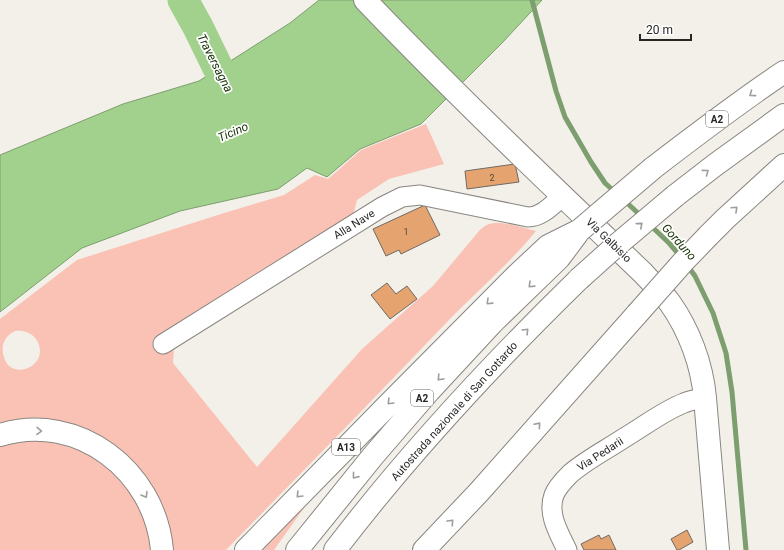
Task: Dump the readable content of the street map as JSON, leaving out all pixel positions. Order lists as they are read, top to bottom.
{
  "streets": {
    "main road": [
      "A2",
      "Via Galbisio",
      "Autostrada nazionale di San Gottardo",
      "A13"
    ],
    "street": ["Alla Nave", "Via Pedarii"]
  },
  "crossings": [
    ["A2", "A13"],
    ["Alla Nave", "Via Galbisio"],
    ["Via Galbisio", "Via Pedarii"]
  ],
  "water": ["Traversagna", "Ticino", "Gorduno"],
  "house_numbers": ["2", "1"],
  "scale_bar": "20 m"
}
